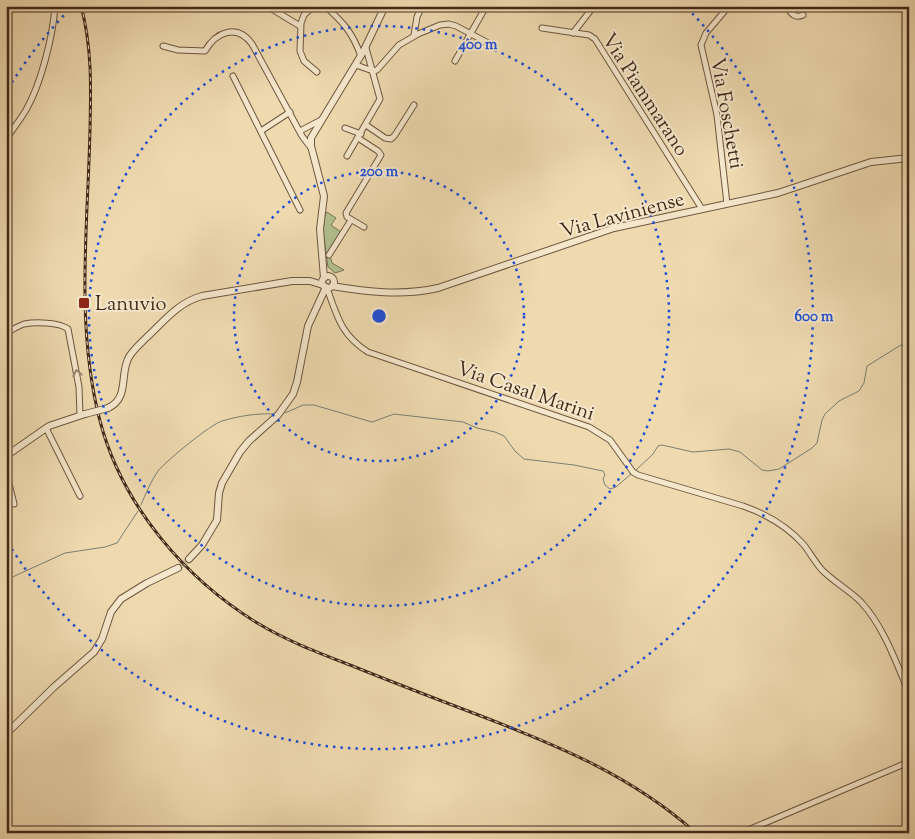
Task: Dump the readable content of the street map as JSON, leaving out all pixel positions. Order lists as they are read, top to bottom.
{
  "streets": {
    "street": [
      "Via Piammarano",
      "Via Foschetti",
      "Via Laviniense",
      "Via Casal Marini"
    ]
  },
  "crossings": [
    ["Via Piammarano", "Via Laviniense"],
    ["Via Foschetti", "Via Laviniense"],
    ["Via Laviniense", "Via Casal Marini"]
  ],
  "places": {
    "transit": ["Lanuvio"]
  },
  "rings": ["400 m", "200 m", "600 m"]
}
